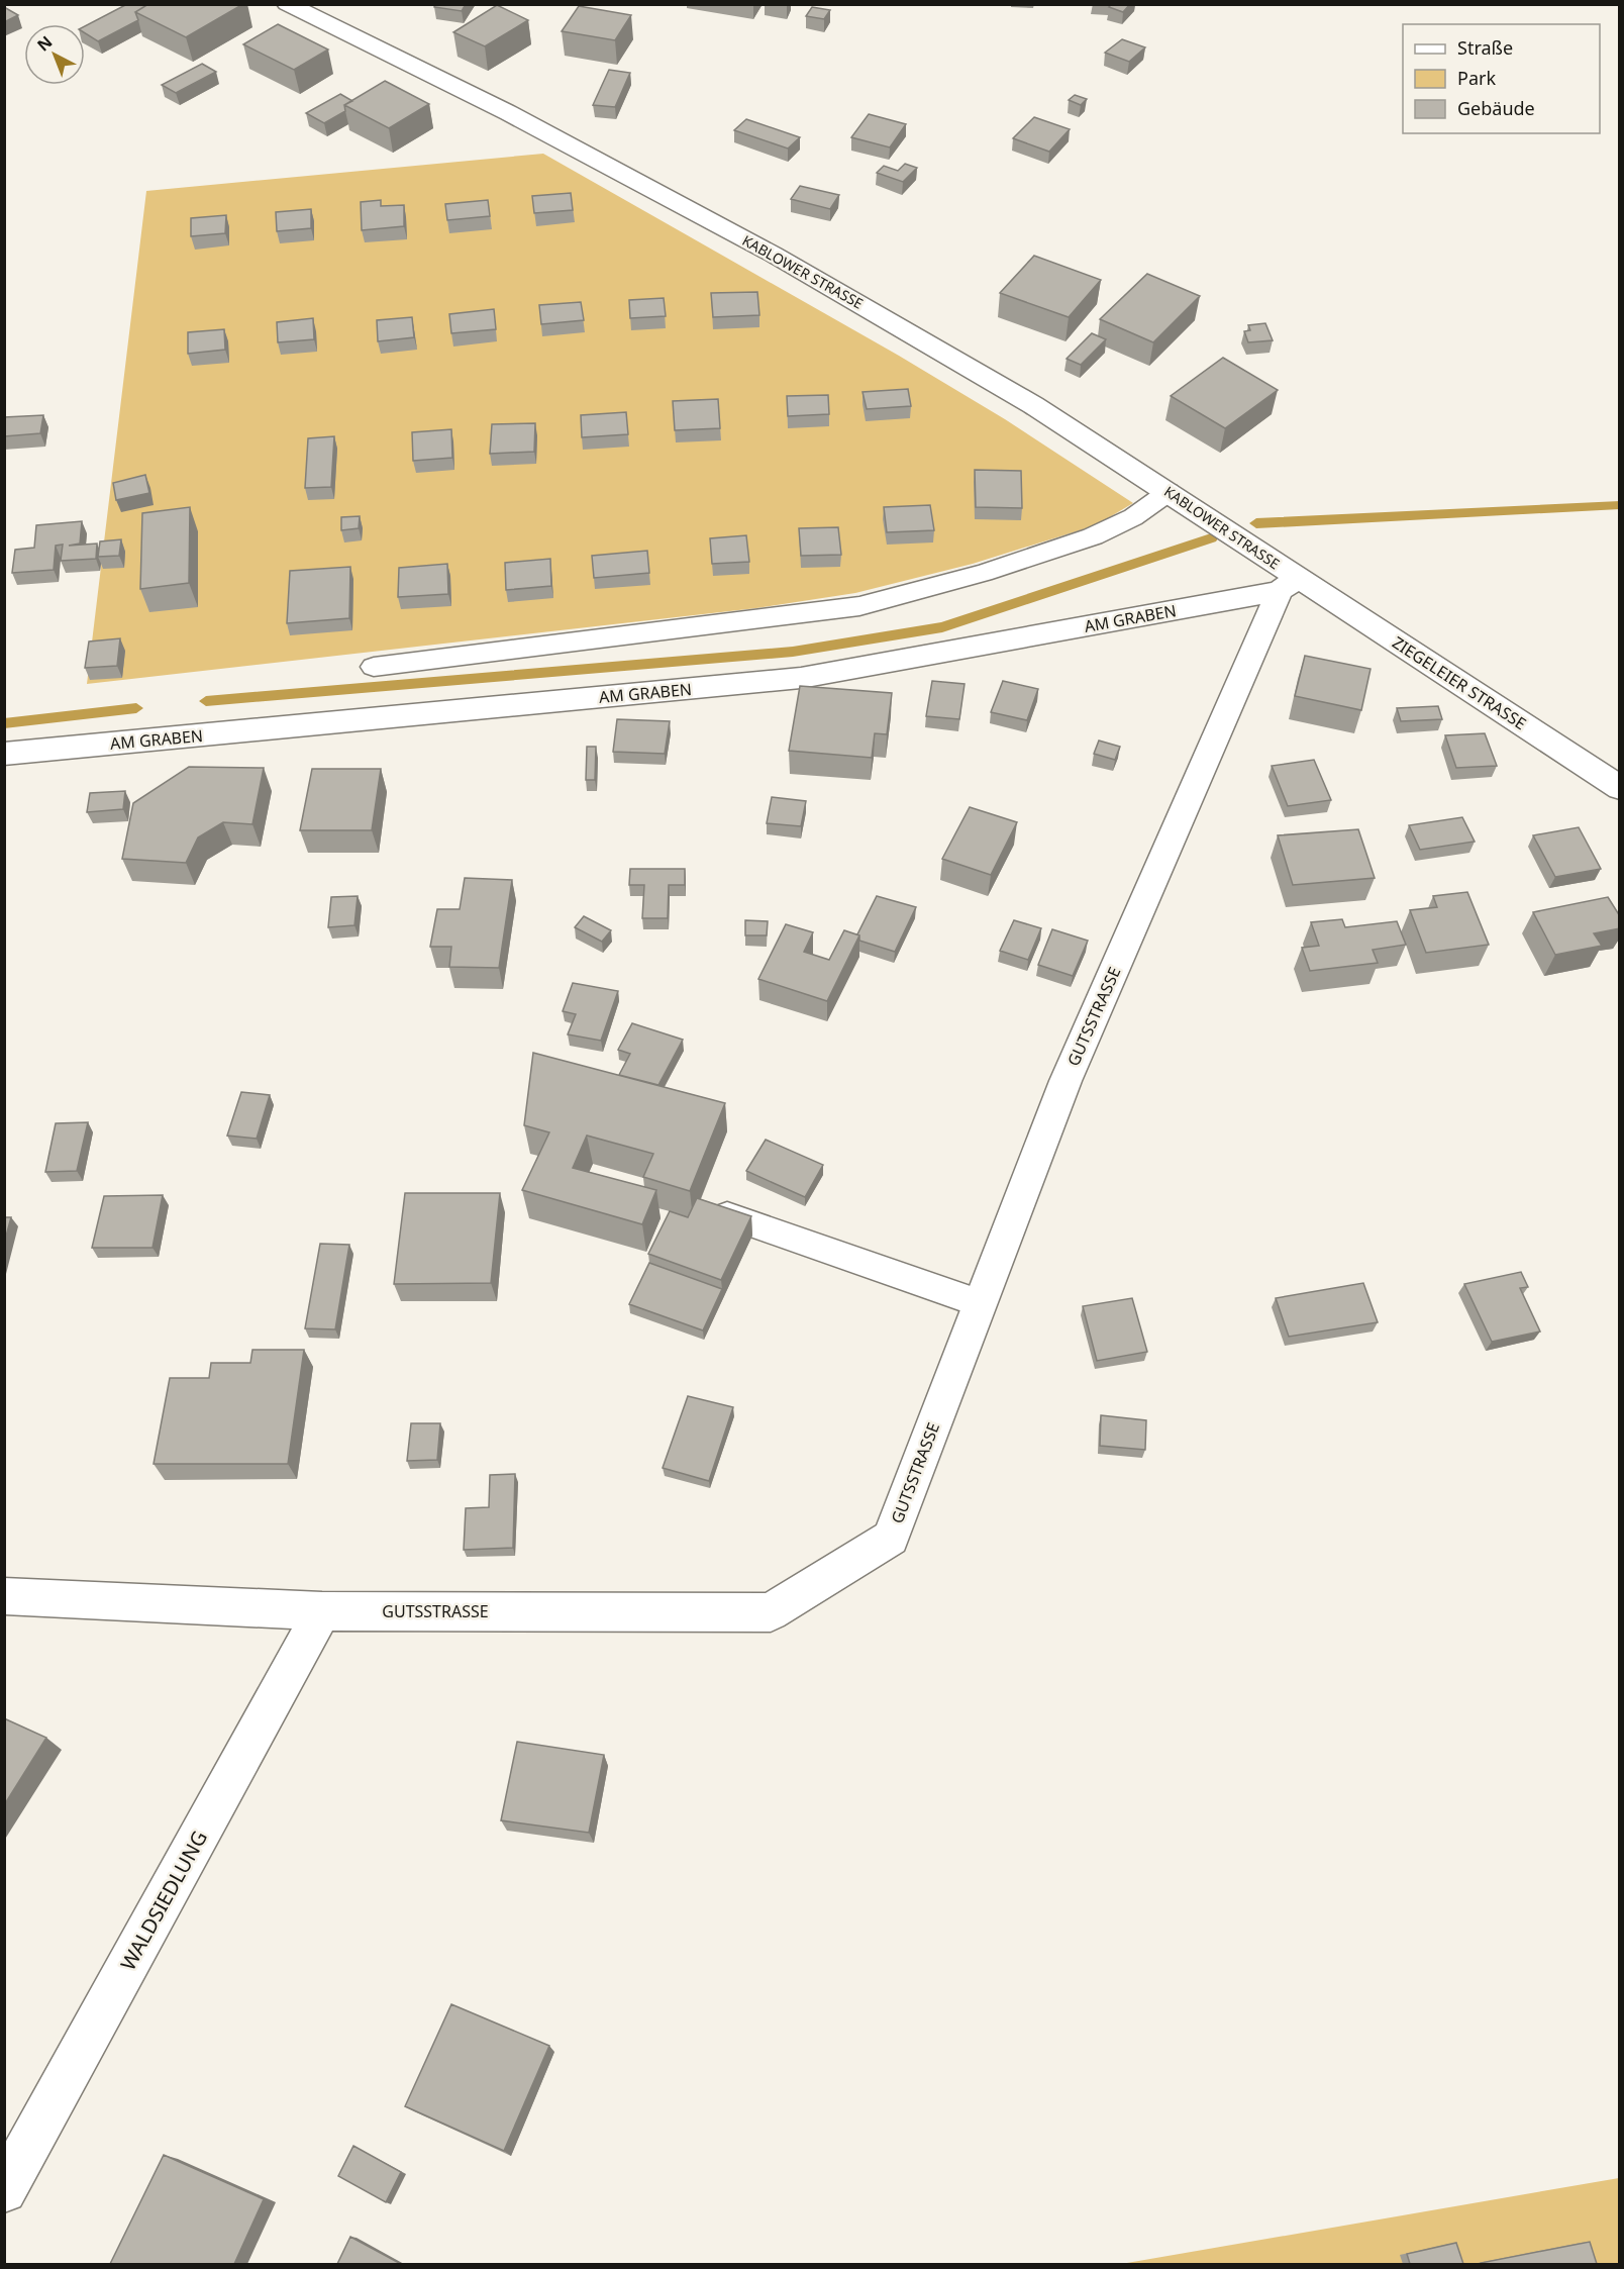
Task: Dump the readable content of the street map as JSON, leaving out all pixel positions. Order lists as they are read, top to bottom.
{
  "streets": {
    "street": [
      "KABLOWER STRASSE",
      "AM GRABEN",
      "ZIEGELEIER STRASSE",
      "GUTSSTRASSE",
      "WALDSIEDLUNG"
    ]
  },
  "crossings": [
    ["KABLOWER STRASSE", "AM GRABEN"],
    ["KABLOWER STRASSE", "ZIEGELEIER STRASSE"],
    ["KABLOWER STRASSE", "GUTSSTRASSE"],
    ["AM GRABEN", "ZIEGELEIER STRASSE"],
    ["AM GRABEN", "GUTSSTRASSE"],
    ["ZIEGELEIER STRASSE", "GUTSSTRASSE"],
    ["GUTSSTRASSE", "WALDSIEDLUNG"]
  ],
  "legend": ["Straße", "Park", "Gebäude"],
  "north": "top left"
}
